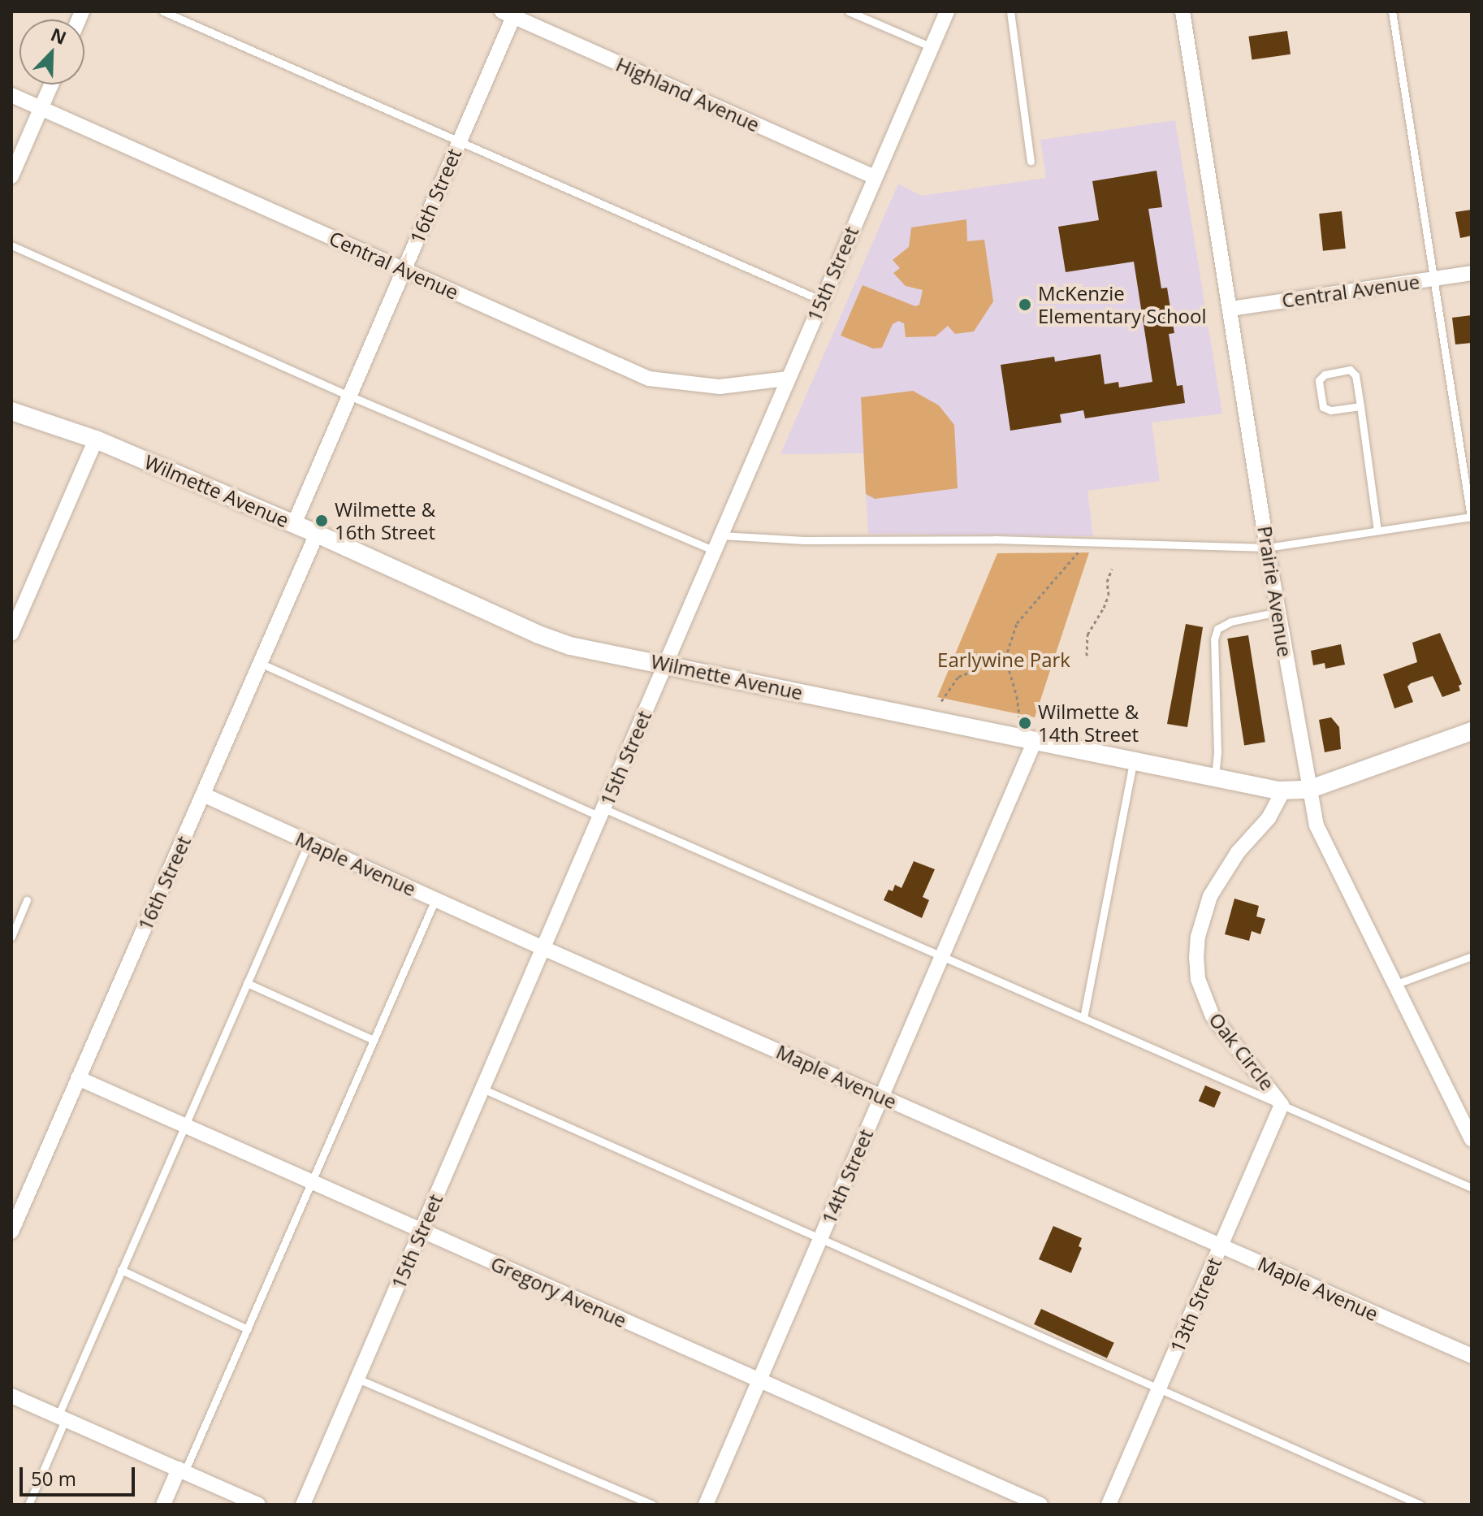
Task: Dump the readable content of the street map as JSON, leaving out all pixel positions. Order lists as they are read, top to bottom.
{
  "streets": {
    "street": [
      "Highland Avenue",
      "16th Street",
      "Central Avenue",
      "15th Street",
      "Wilmette Avenue",
      "Prairie Avenue",
      "Maple Avenue",
      "Oak Circle",
      "14th Street",
      "Gregory Avenue",
      "13th Street"
    ]
  },
  "crossings": [
    ["Highland Avenue", "16th Street"],
    ["Highland Avenue", "15th Street"],
    ["16th Street", "Central Avenue"],
    ["16th Street", "Wilmette Avenue"],
    ["16th Street", "Maple Avenue"],
    ["16th Street", "Gregory Avenue"],
    ["Central Avenue", "15th Street"],
    ["Central Avenue", "Prairie Avenue"],
    ["15th Street", "Wilmette Avenue"],
    ["15th Street", "Maple Avenue"],
    ["15th Street", "Gregory Avenue"],
    ["Wilmette Avenue", "Prairie Avenue"],
    ["Wilmette Avenue", "Oak Circle"],
    ["Wilmette Avenue", "14th Street"],
    ["Maple Avenue", "14th Street"],
    ["Maple Avenue", "13th Street"],
    ["Oak Circle", "13th Street"],
    ["14th Street", "Gregory Avenue"]
  ],
  "parks": ["Earlywine Park"],
  "places": ["McKenzie Elementary School", "Wilmette & 16th Street", "Wilmette & 14th Street"],
  "scale_bar": "50 m",
  "north": "top right"
}
